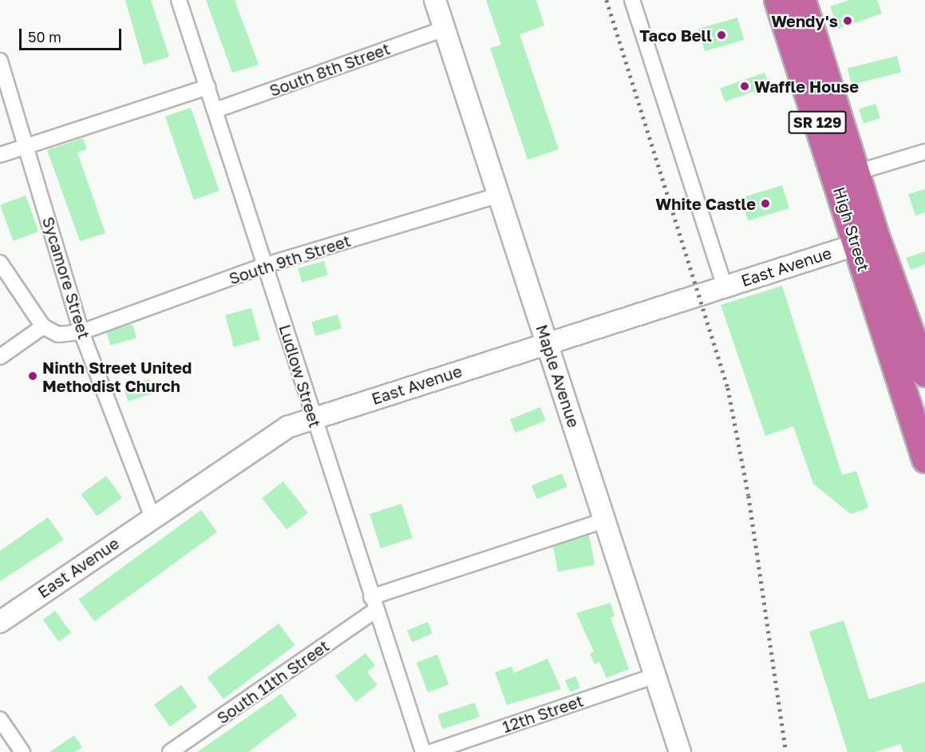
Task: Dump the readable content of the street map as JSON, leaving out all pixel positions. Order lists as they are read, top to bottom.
{
  "streets": {
    "highway": ["SR 129", "High Street"],
    "street": [
      "South 8th Street",
      "South 9th Street",
      "East Avenue",
      "Sycamore Street",
      "Ludlow Street",
      "Maple Avenue",
      "South 11th Street",
      "12th Street"
    ]
  },
  "crossings": [
    ["South 8th Street", "Ludlow Street"],
    ["South 8th Street", "Maple Avenue"],
    ["High Street", "East Avenue"],
    ["South 9th Street", "Sycamore Street"],
    ["South 9th Street", "Ludlow Street"],
    ["South 9th Street", "Maple Avenue"],
    ["East Avenue", "Sycamore Street"],
    ["East Avenue", "Ludlow Street"],
    ["East Avenue", "Maple Avenue"],
    ["Ludlow Street", "South 11th Street"],
    ["Maple Avenue", "South 11th Street"],
    ["Maple Avenue", "12th Street"]
  ],
  "places": [
    "Wendy's",
    "Taco Bell",
    "Waffle House",
    "White Castle",
    "Ninth Street United Methodist Church"
  ],
  "scale_bar": "50 m"
}
